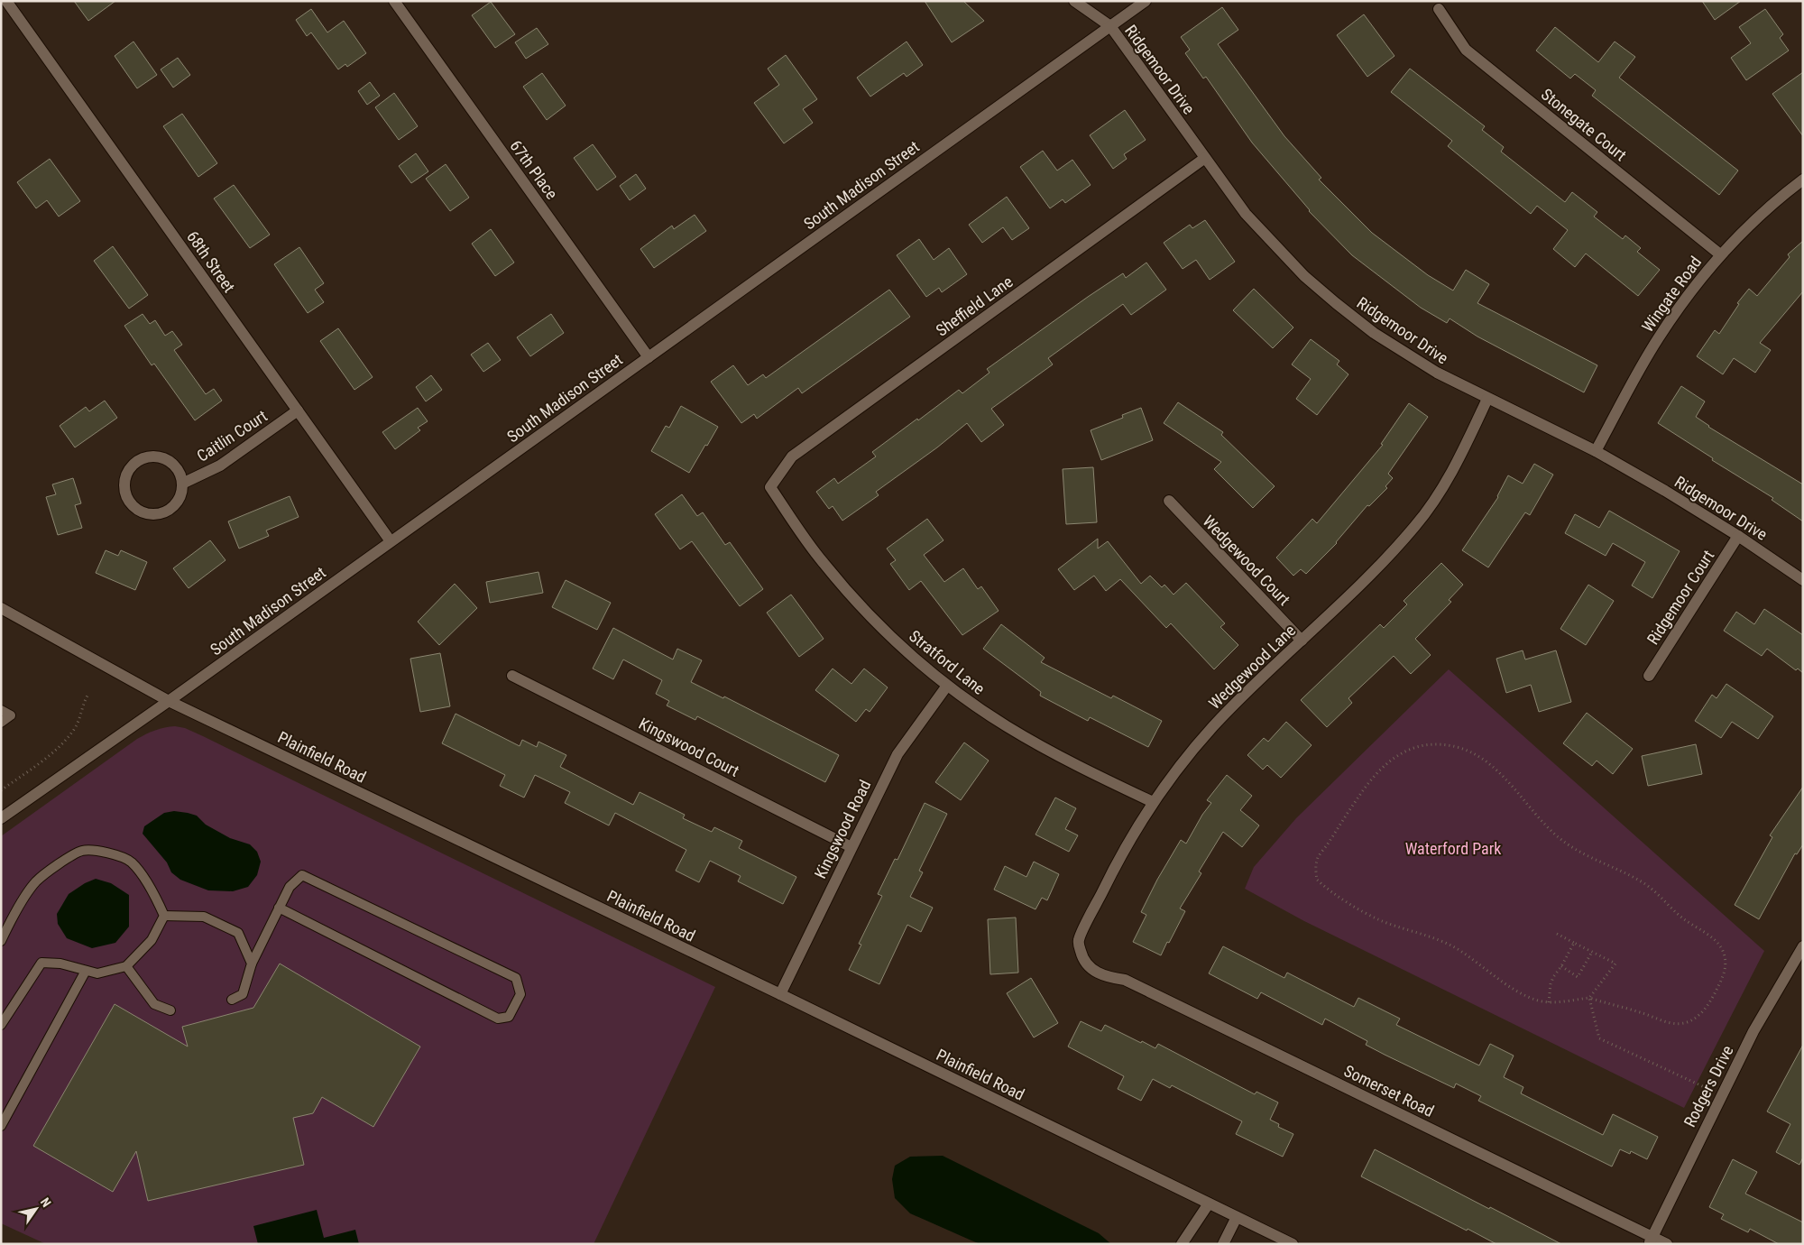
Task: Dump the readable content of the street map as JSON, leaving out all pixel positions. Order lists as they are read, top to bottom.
{
  "streets": {
    "street": [
      "Ridgemoor Drive",
      "Stonegate Court",
      "67th Place",
      "South Madison Street",
      "68th Street",
      "Wingate Road",
      "Sheffield Lane",
      "Caitlin Court",
      "Wedgewood Court",
      "Ridgemoor Court",
      "Stratford Lane",
      "Wedgewood Lane",
      "Kingswood Court",
      "Plainfield Road",
      "Kingswood Road",
      "Rodgers Drive",
      "Somerset Road"
    ]
  },
  "crossings": [
    ["Ridgemoor Drive", "South Madison Street"],
    ["Ridgemoor Drive", "Wingate Road"],
    ["Ridgemoor Drive", "Sheffield Lane"],
    ["Ridgemoor Drive", "Ridgemoor Court"],
    ["Ridgemoor Drive", "Wedgewood Lane"],
    ["Stonegate Court", "Wingate Road"],
    ["67th Place", "South Madison Street"],
    ["South Madison Street", "68th Street"],
    ["South Madison Street", "Plainfield Road"],
    ["68th Street", "Caitlin Court"],
    ["Sheffield Lane", "Stratford Lane"],
    ["Wedgewood Court", "Wedgewood Lane"],
    ["Stratford Lane", "Wedgewood Lane"],
    ["Stratford Lane", "Kingswood Road"],
    ["Wedgewood Lane", "Somerset Road"],
    ["Kingswood Court", "Kingswood Road"],
    ["Plainfield Road", "Kingswood Road"],
    ["Rodgers Drive", "Somerset Road"]
  ],
  "parks": ["Waterford Park"],
  "north": "top right"
}
